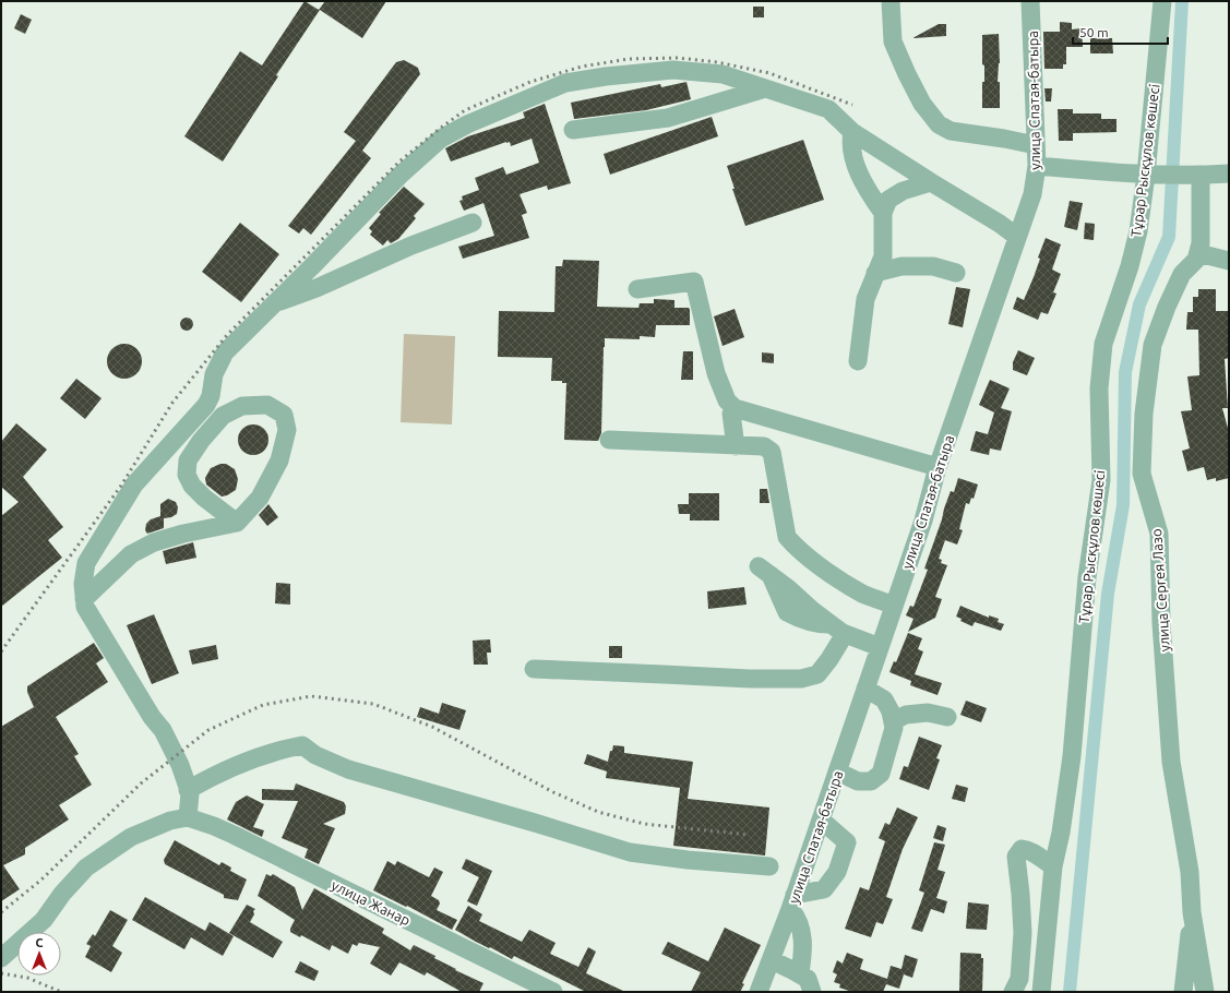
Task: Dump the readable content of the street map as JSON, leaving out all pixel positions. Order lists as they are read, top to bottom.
{
  "streets": {
    "street": [
      "улица Спатая-батыра",
      "Тұрар Рысқұлов көшесі",
      "улица Сергея Лазо",
      "улица Жанар"
    ]
  },
  "scale_bar": "50 m",
  "north": "top"
}
